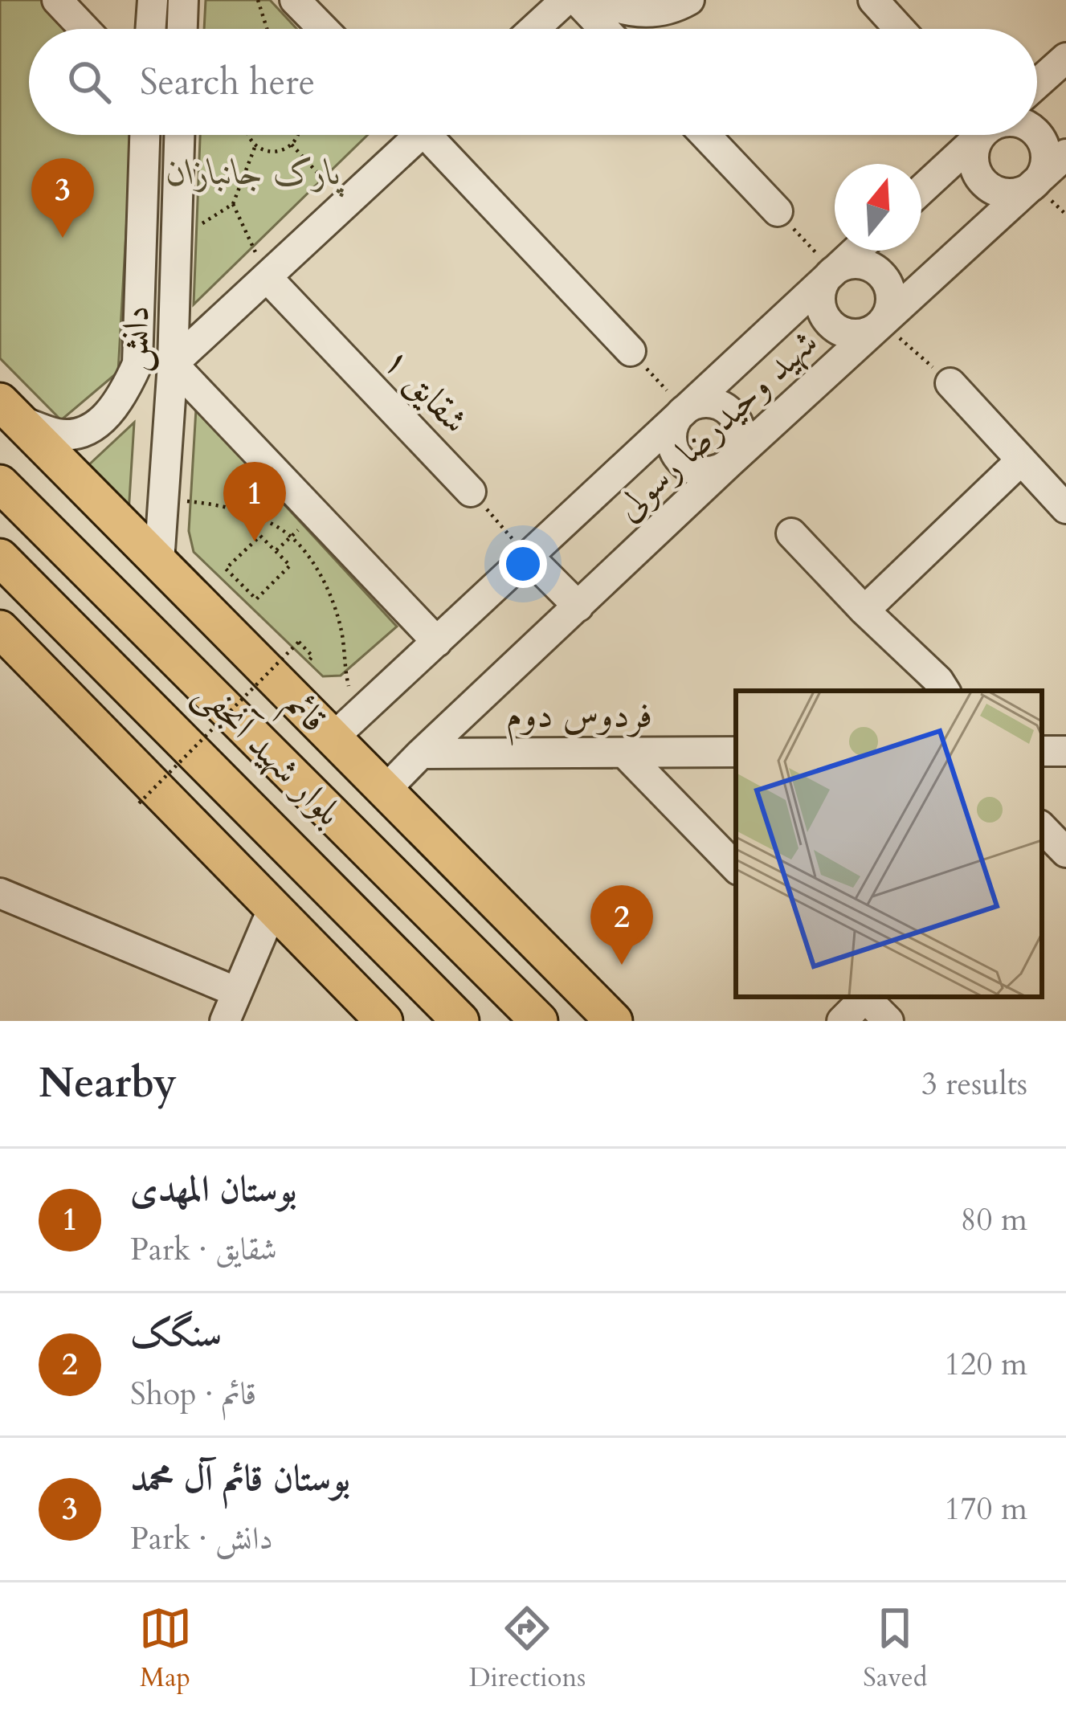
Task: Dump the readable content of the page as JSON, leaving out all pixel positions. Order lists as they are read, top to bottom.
{
  "streets": {
    "main road": ["قائم", "بلوار شهید آنجفی"],
    "street": [
      "دانش",
      "شقایق ۱",
      "شهید وحیدرضا رسولی",
      "فردوس دوم"
    ]
  },
  "crossings": [
    ["دانش", "قائم"],
    ["شهید وحیدرضا رسولی", "قائم"],
    ["شهید وحیدرضا رسولی", "فردوس دوم"]
  ],
  "parks": ["پارک جانبازان"],
  "north": "top",
  "page": {
    "search": "Search here",
    "pins": ["3", "1", "2"],
    "heading": ["Nearby", "3 results"],
    "list": [
      {
        "mark": "1",
        "name": "بوستان المهدی",
        "note": "Park · شقایق",
        "value": "80 m"
      },
      {
        "mark": "2",
        "name": "سنگک",
        "note": "Shop · قائم",
        "value": "120 m"
      },
      {
        "mark": "3",
        "name": "بوستان قائم آل محمد",
        "note": "Park · دانش",
        "value": "170 m"
      }
    ],
    "nav": ["Map", "Directions", "Saved"]
  }
}
